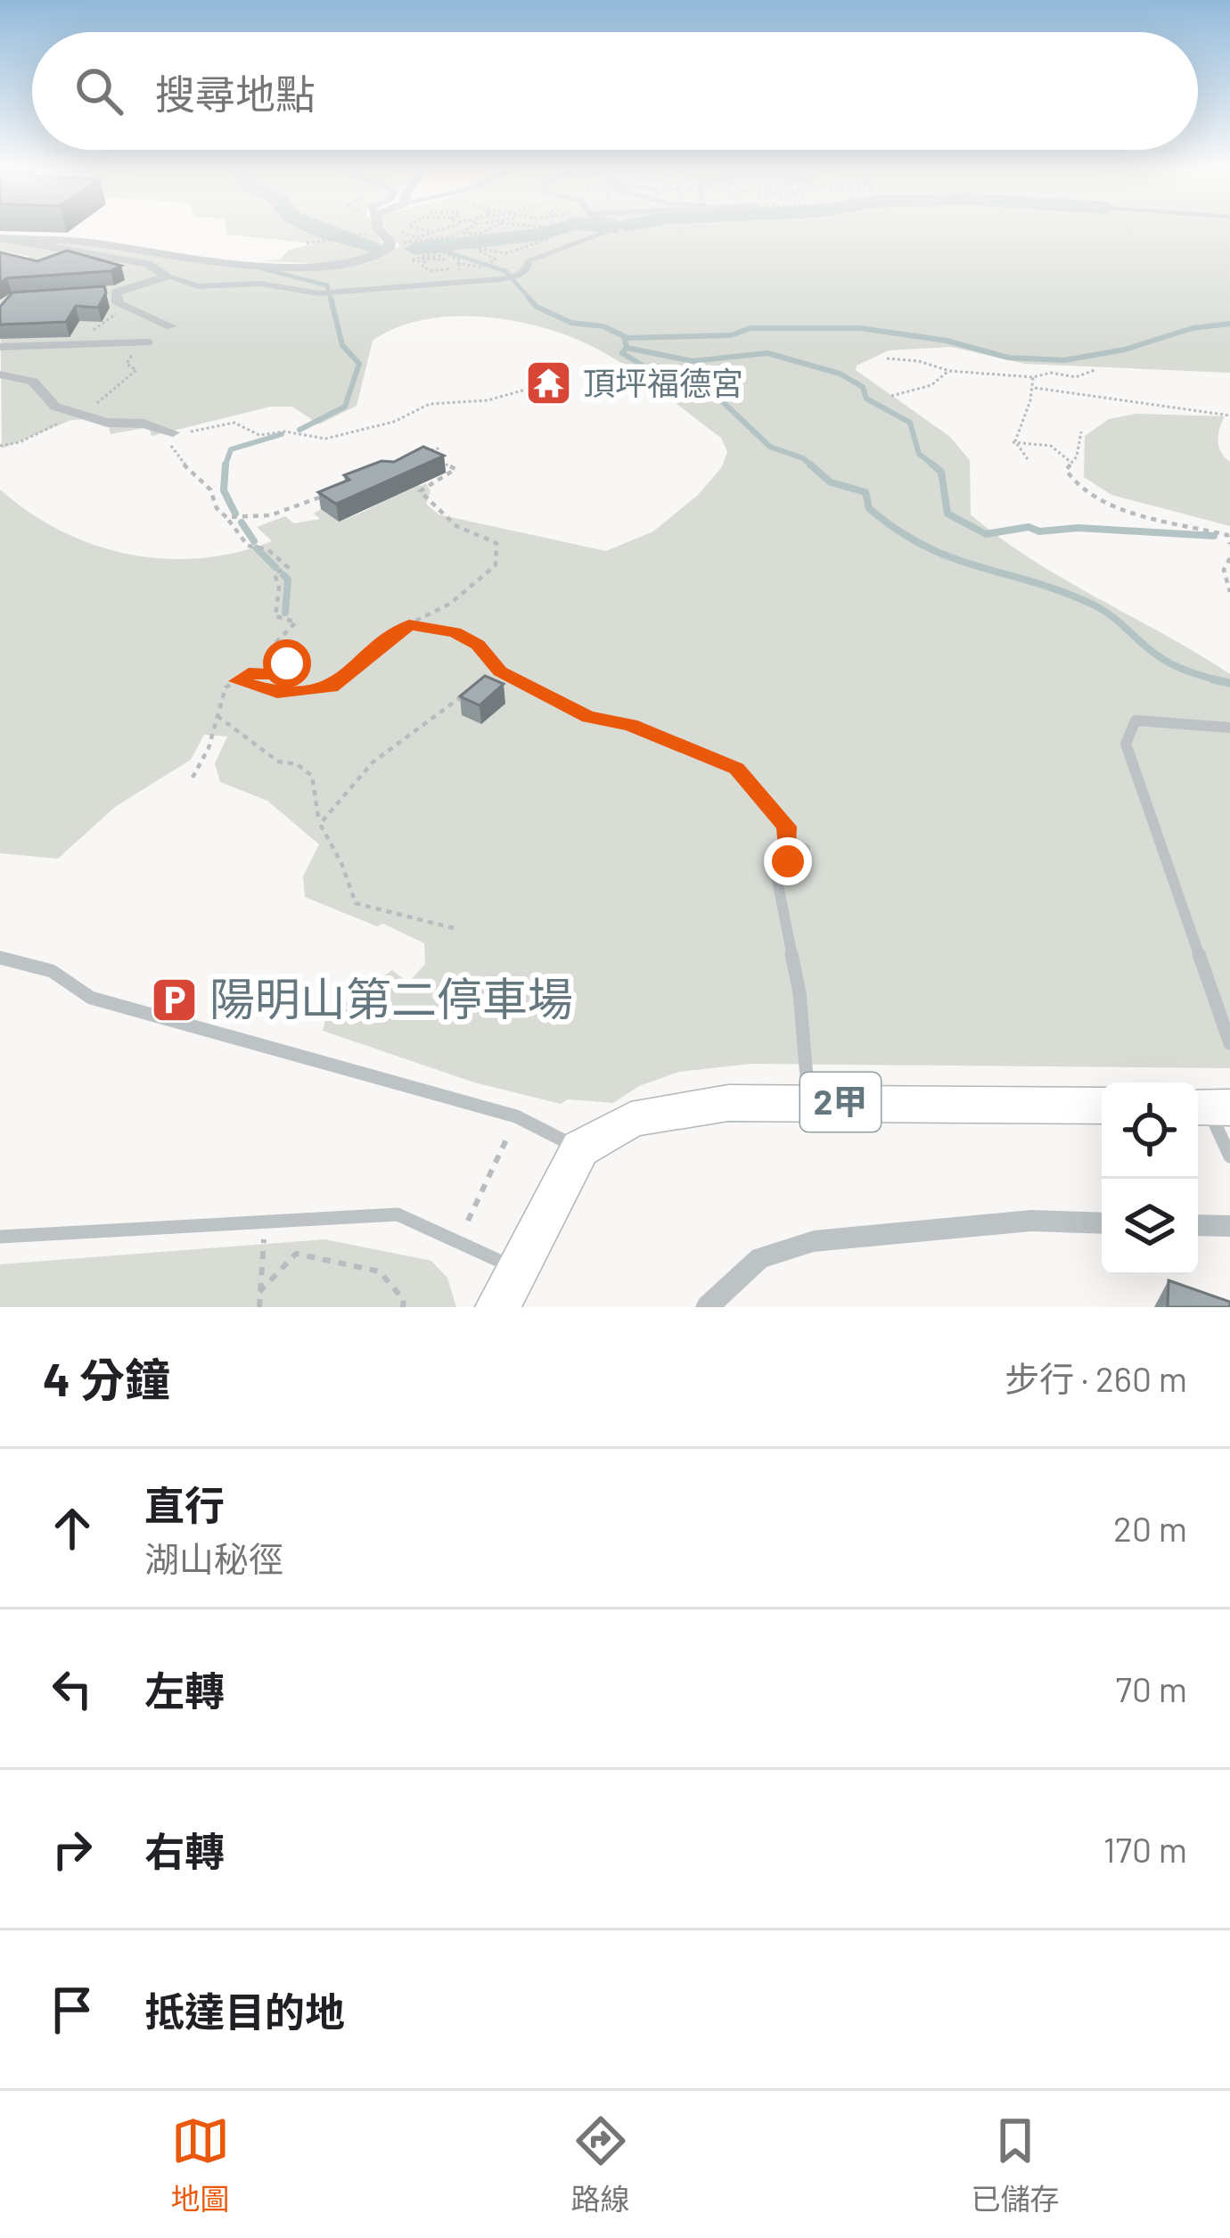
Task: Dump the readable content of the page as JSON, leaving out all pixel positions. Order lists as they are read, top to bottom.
{
  "streets": {
    "main road": ["2甲"]
  },
  "places": {
    "temple": ["頂坪福德宮"],
    "parking": ["陽明山第二停車場"]
  },
  "page": {
    "search": "搜尋地點",
    "heading": ["4 分鐘", "步行 · 260 m"],
    "list": [
      ["直行", "湖山秘徑", "20 m"],
      ["左轉", "70 m"],
      ["右轉", "170 m"],
      "抵達目的地"
    ],
    "nav": ["地圖", "路線", "已儲存"]
  }
}
